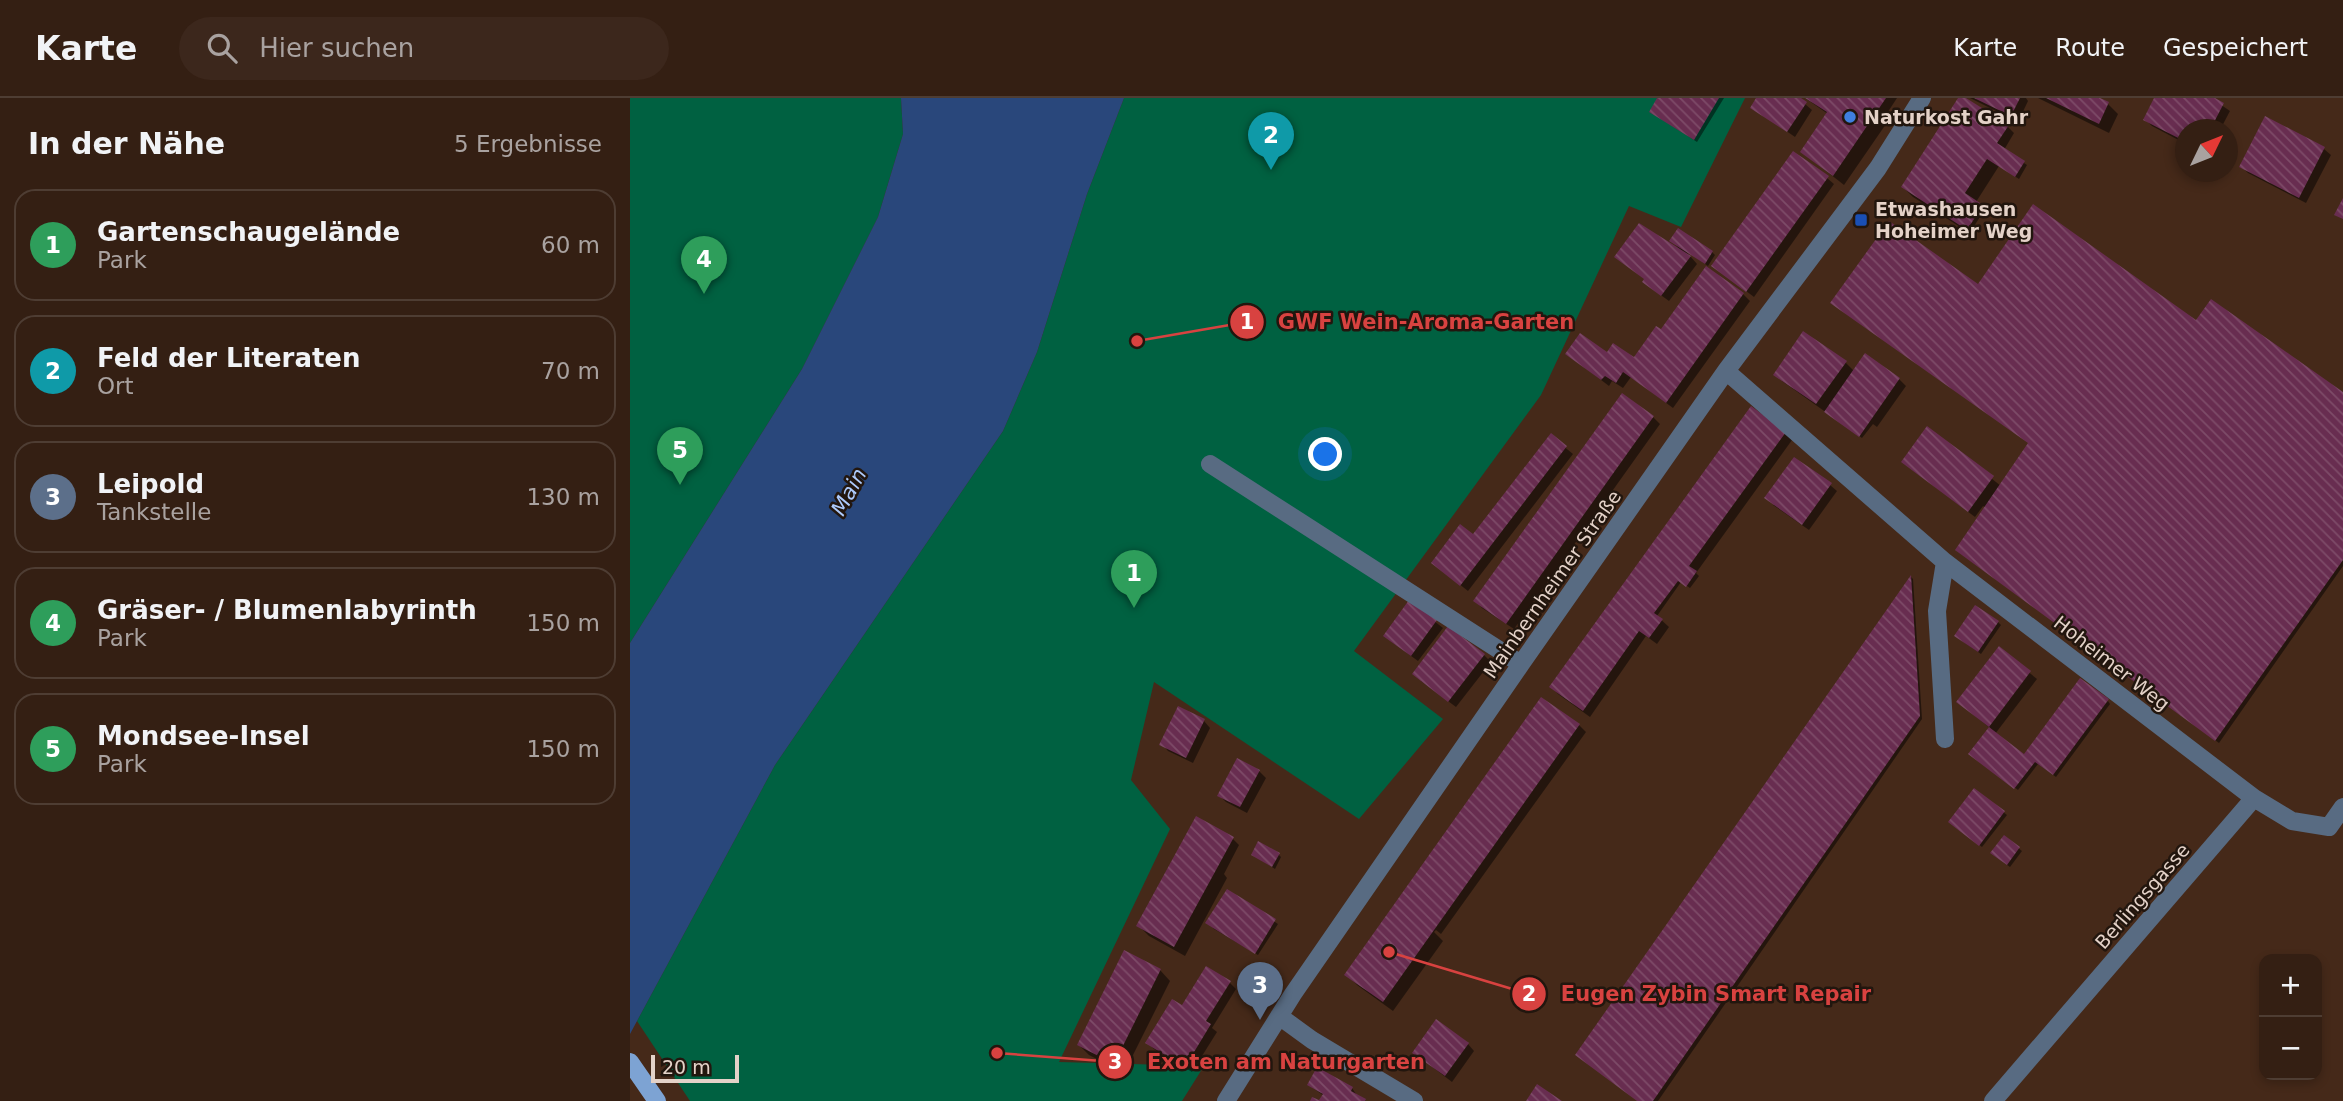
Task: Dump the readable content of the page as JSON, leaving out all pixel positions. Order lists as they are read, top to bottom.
{
  "streets": {
    "street": ["Mainbernheimer Straße", "Hoheimer Weg", "Berlingsgasse"]
  },
  "crossings": [
    ["Mainbernheimer Straße", "Hoheimer Weg"],
    ["Hoheimer Weg", "Berlingsgasse"]
  ],
  "water": ["Main"],
  "places": {
    "other": [
      "Naturkost Gahr",
      "GWF Wein-Aroma-Garten",
      "Eugen Zybin Smart Repair",
      "Exoten am Naturgarten"
    ],
    "transit": ["Etwashausen Hoheimer Weg"]
  },
  "scale_bar": "20 m",
  "north": "top right",
  "page": {
    "header": "Karte",
    "search": "Hier suchen",
    "nav": ["Karte", "Route", "Gespeichert"],
    "heading": ["In der Nähe", "5 Ergebnisse"],
    "pins": [
      "2",
      "4",
      "5",
      "1",
      "3"
    ],
    "list": [
      {
        "mark": "1",
        "name": "Gartenschaugelände",
        "note": "Park",
        "value": "60 m"
      },
      {
        "mark": "2",
        "name": "Feld der Literaten",
        "note": "Ort",
        "value": "70 m"
      },
      {
        "mark": "3",
        "name": "Leipold",
        "note": "Tankstelle",
        "value": "130 m"
      },
      {
        "mark": "4",
        "name": "Gräser- / Blumenlabyrinth",
        "note": "Park",
        "value": "150 m"
      },
      {
        "mark": "5",
        "name": "Mondsee-Insel",
        "note": "Park",
        "value": "150 m"
      }
    ],
    "map_buttons": ["+", "−"],
    "scale": "20 m"
  }
}
